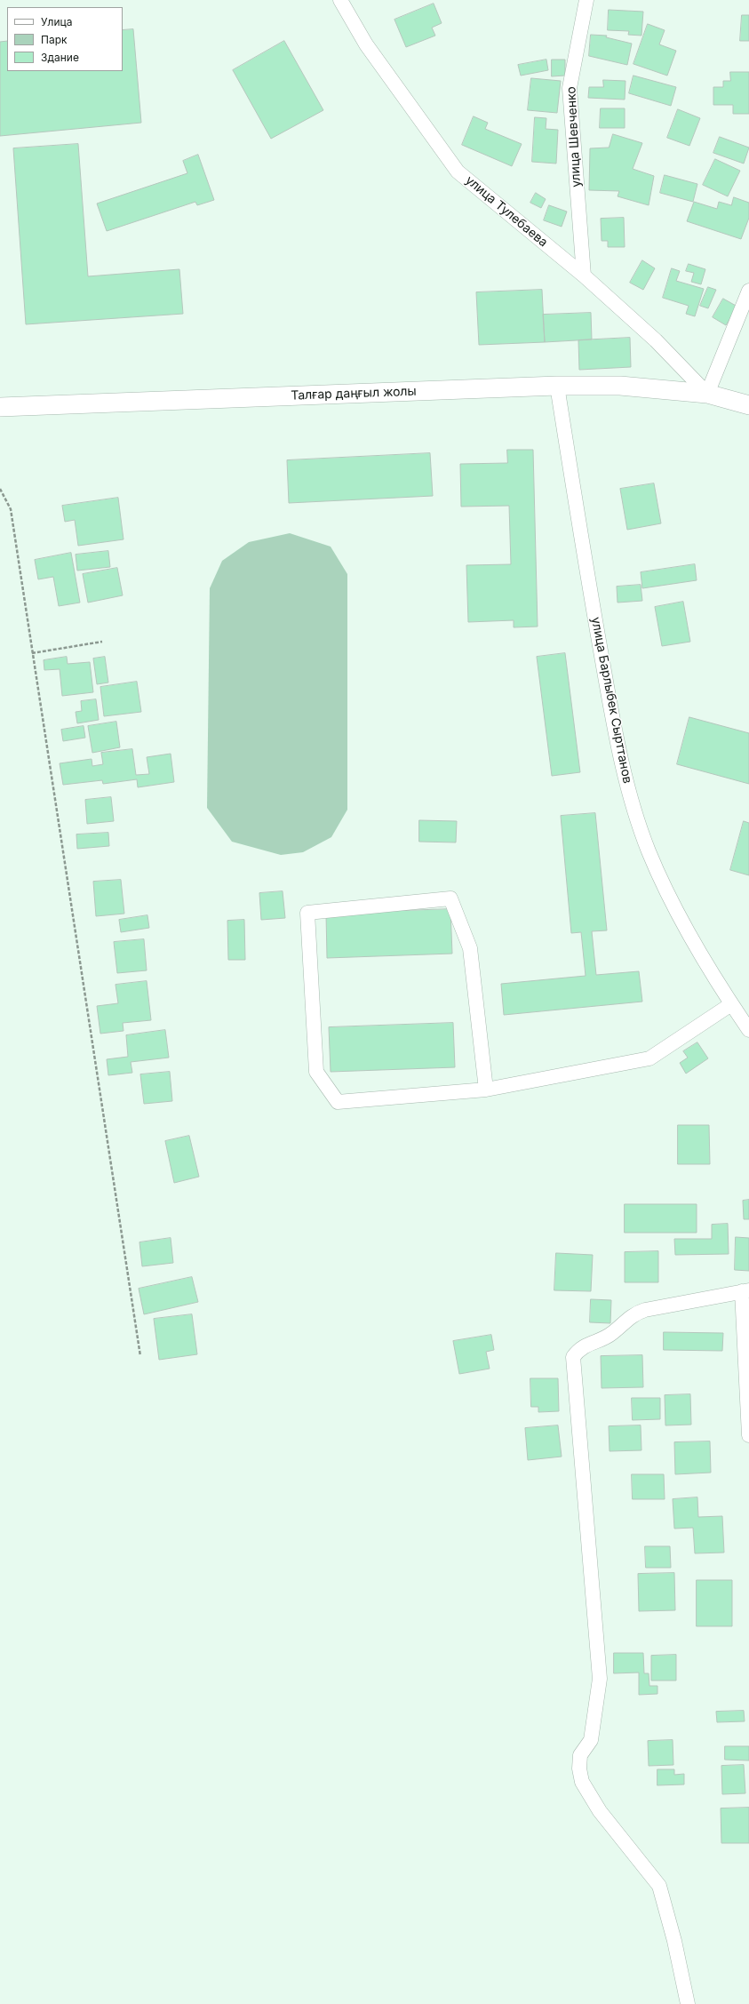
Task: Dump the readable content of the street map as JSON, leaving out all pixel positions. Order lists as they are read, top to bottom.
{
  "streets": {
    "main road": ["Талғар даңғыл жолы"],
    "street": ["улица Шевченко", "улица Тулебаева", "улица Барлыбек Сырттанов"]
  },
  "crossings": [
    ["улица Шевченко", "улица Тулебаева"],
    ["улица Тулебаева", "Талғар даңғыл жолы"],
    ["Талғар даңғыл жолы", "улица Барлыбек Сырттанов"]
  ],
  "legend": ["Улица", "Парк", "Здание"]
}
